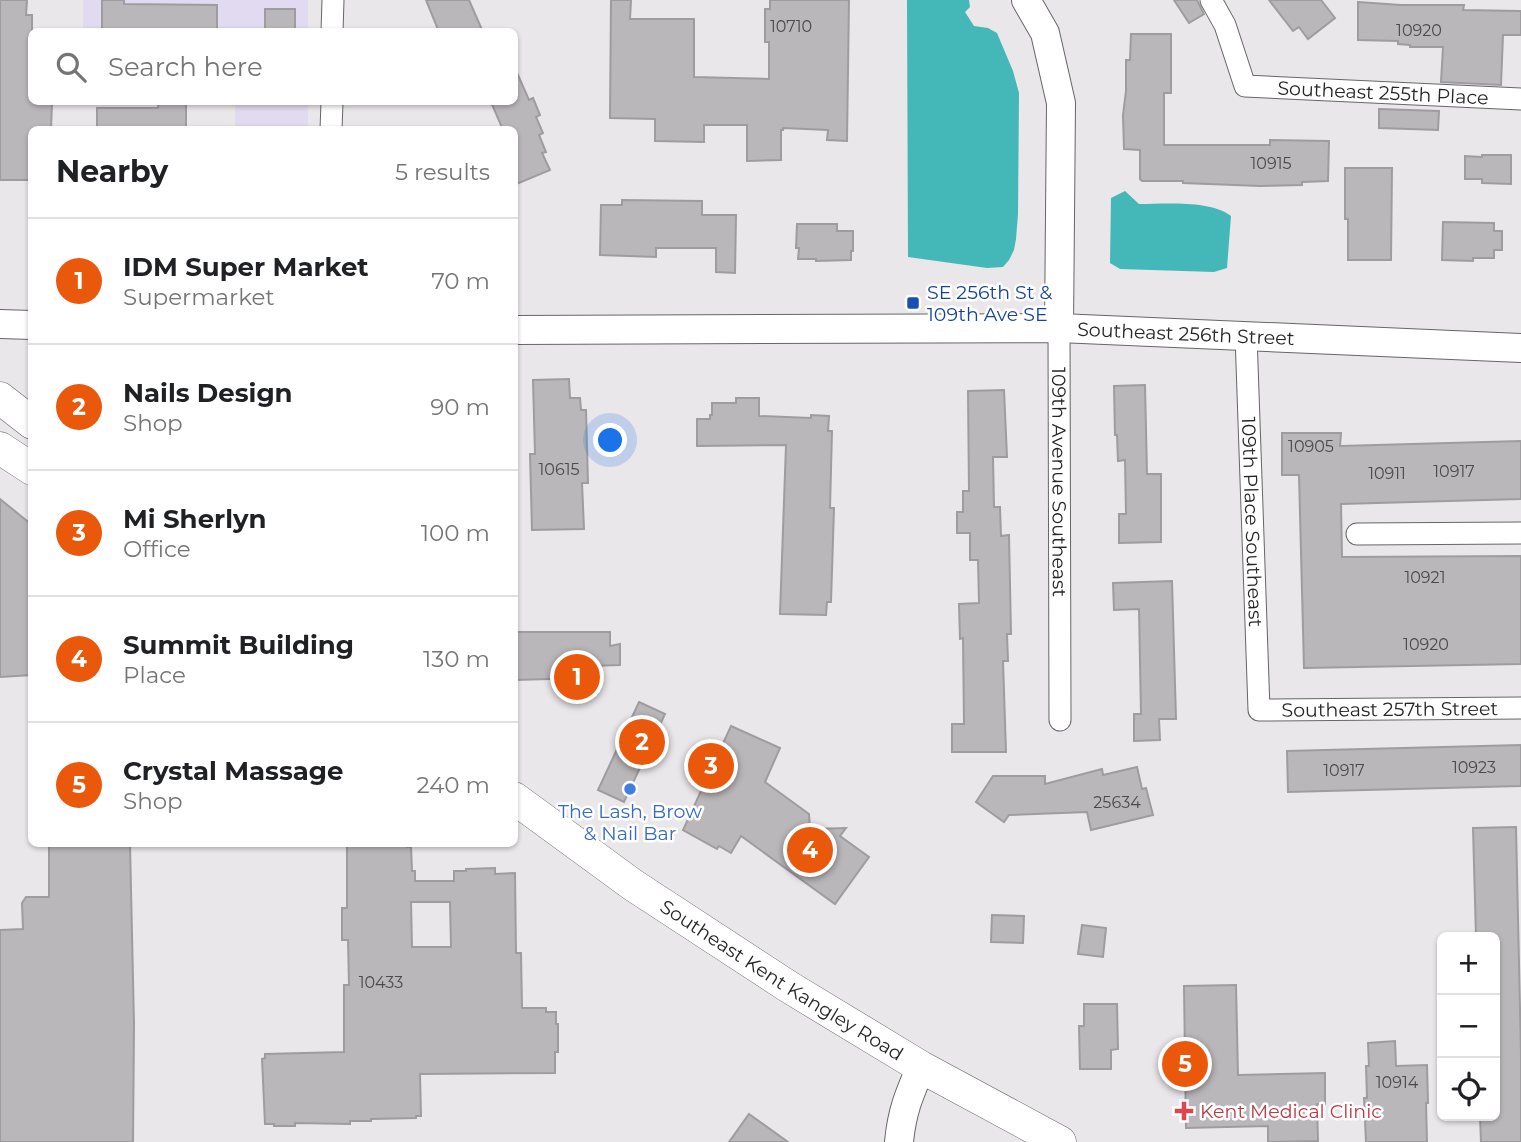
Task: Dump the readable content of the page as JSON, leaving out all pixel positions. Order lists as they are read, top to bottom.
{
  "streets": {
    "main road": ["Southeast 256th Street", "109th Avenue Southeast", "Southeast Kent Kangley Road"],
    "street": ["Southeast 255th Place", "109th Place Southeast", "Southeast 257th Street"]
  },
  "crossings": [
    ["Southeast 256th Street", "109th Avenue Southeast"],
    ["Southeast 256th Street", "109th Place Southeast"],
    ["109th Place Southeast", "Southeast 257th Street"]
  ],
  "places": {
    "transit": ["SE 256th St & 109th Ave SE"],
    "other": ["The Lash, Brow & Nail Bar"],
    "health": ["Kent Medical Clinic"]
  },
  "house_numbers": [
    "10710",
    "10920",
    "10915",
    "10905",
    "10615",
    "10917",
    "10911",
    "10921",
    "10920",
    "10923",
    "10917",
    "25634",
    "10433",
    "10914"
  ],
  "page": {
    "search": "Search here",
    "heading": ["Nearby", "5 results"],
    "list": [
      {
        "mark": "1",
        "name": "IDM Super Market",
        "note": "Supermarket",
        "value": "70 m"
      },
      {
        "mark": "2",
        "name": "Nails Design",
        "note": "Shop",
        "value": "90 m"
      },
      {
        "mark": "3",
        "name": "Mi Sherlyn",
        "note": "Office",
        "value": "100 m"
      },
      {
        "mark": "4",
        "name": "Summit Building",
        "note": "Place",
        "value": "130 m"
      },
      {
        "mark": "5",
        "name": "Crystal Massage",
        "note": "Shop",
        "value": "240 m"
      }
    ],
    "pins": [
      "1",
      "2",
      "3",
      "4",
      "5"
    ],
    "map_buttons": ["+", "−"]
  }
}
